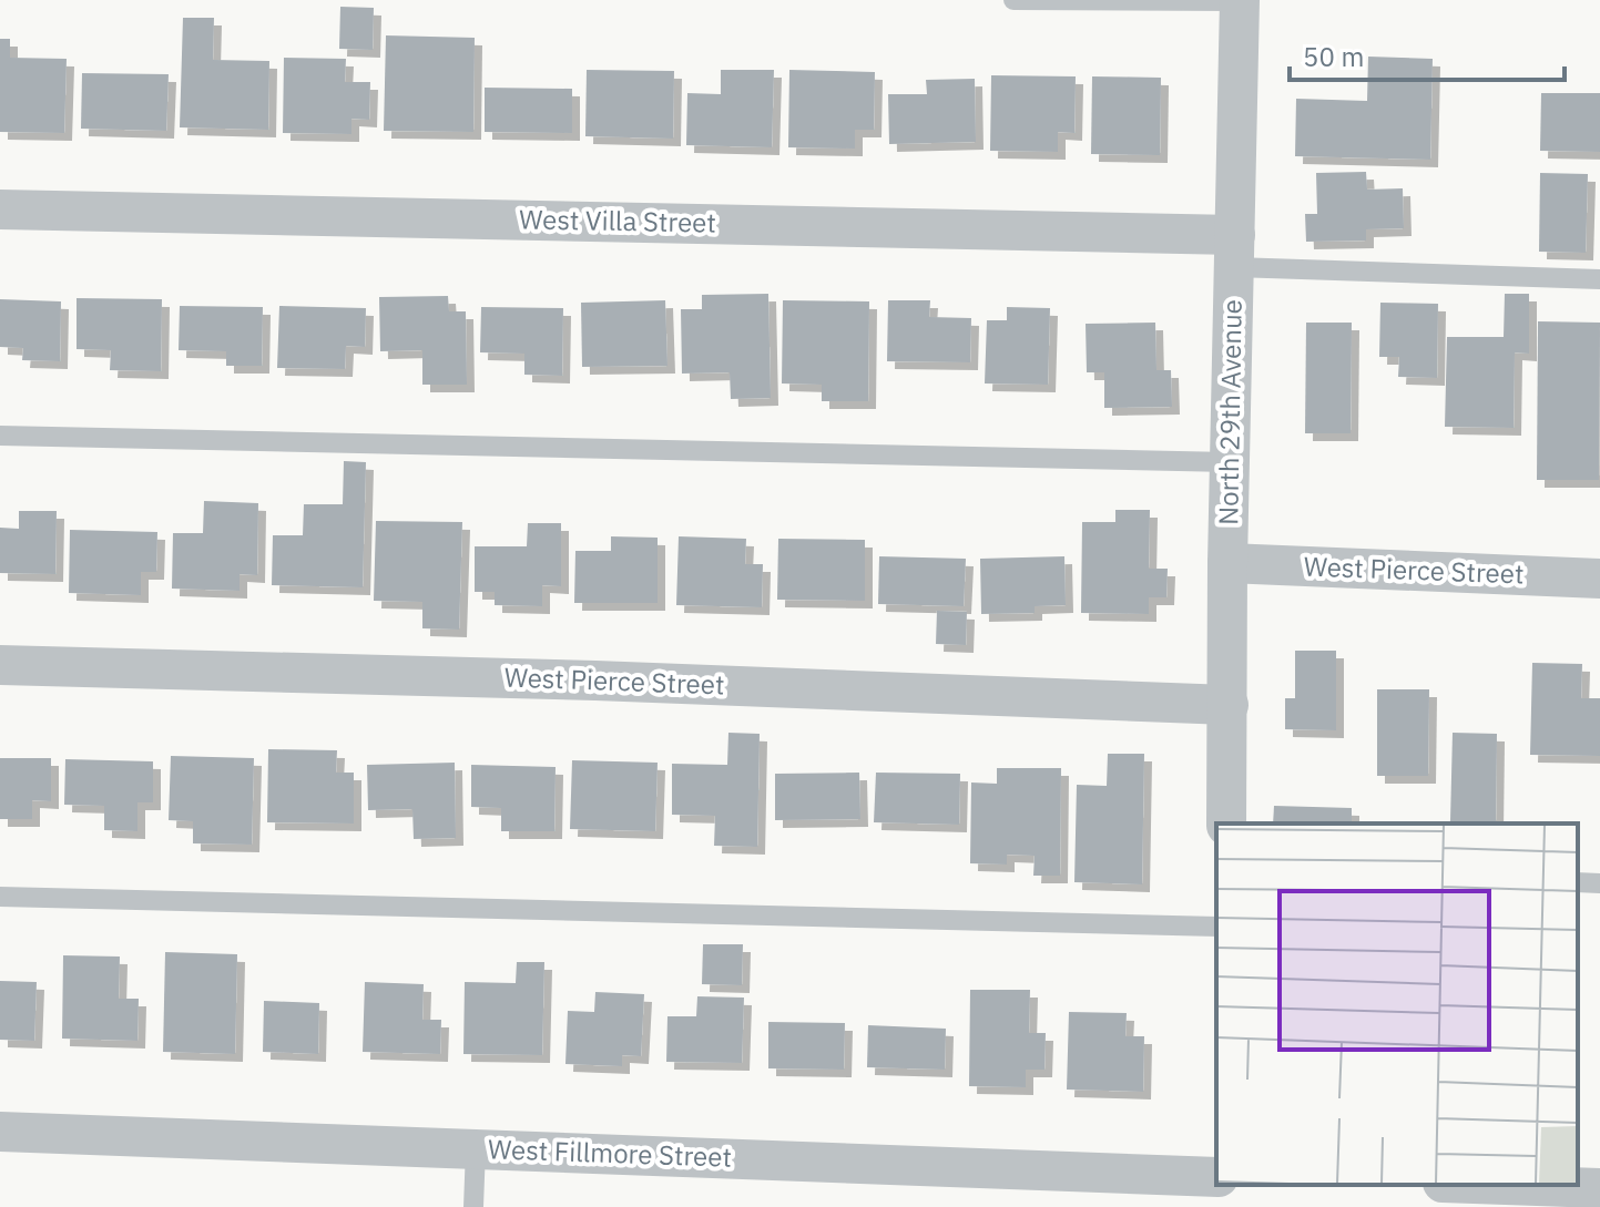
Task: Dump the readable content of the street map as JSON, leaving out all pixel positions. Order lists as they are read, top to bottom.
{
  "streets": {
    "street": [
      "West Villa Street",
      "North 29th Avenue",
      "West Pierce Street",
      "West Fillmore Street"
    ]
  },
  "crossings": [
    ["West Villa Street", "North 29th Avenue"],
    ["North 29th Avenue", "West Pierce Street"]
  ],
  "scale_bar": "50 m"
}
